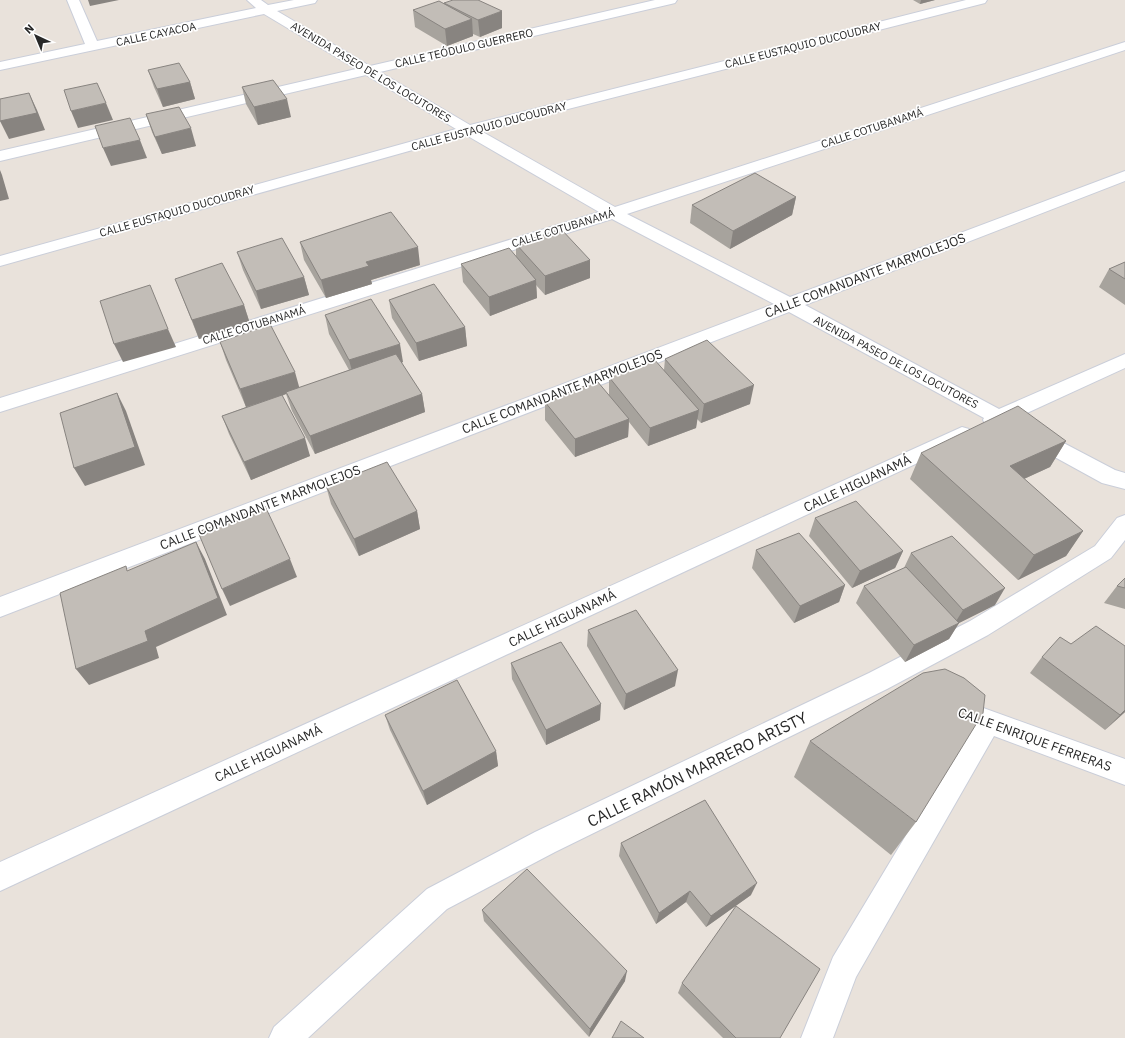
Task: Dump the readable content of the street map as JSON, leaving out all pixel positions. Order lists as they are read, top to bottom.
{
  "streets": {
    "street": [
      "CALLE CAYACOA",
      "CALLE EUSTAQUIO DUCOUDRAY",
      "CALLE TEÓDULO GUERRERO",
      "AVENIDA PASEO DE LOS LOCUTORES",
      "CALLE COTUBANAMÁ",
      "CALLE COMANDANTE MARMOLEJOS",
      "CALLE HIGUANAMÁ",
      "CALLE ENRIQUE FERRERAS",
      "CALLE RAMÓN MARRERO ARISTY"
    ]
  },
  "crossings": [
    ["CALLE CAYACOA", "AVENIDA PASEO DE LOS LOCUTORES"],
    ["CALLE EUSTAQUIO DUCOUDRAY", "AVENIDA PASEO DE LOS LOCUTORES"],
    ["CALLE TEÓDULO GUERRERO", "AVENIDA PASEO DE LOS LOCUTORES"],
    ["AVENIDA PASEO DE LOS LOCUTORES", "CALLE COTUBANAMÁ"],
    ["AVENIDA PASEO DE LOS LOCUTORES", "CALLE COMANDANTE MARMOLEJOS"],
    ["AVENIDA PASEO DE LOS LOCUTORES", "CALLE HIGUANAMÁ"]
  ],
  "north": "top left"
}
